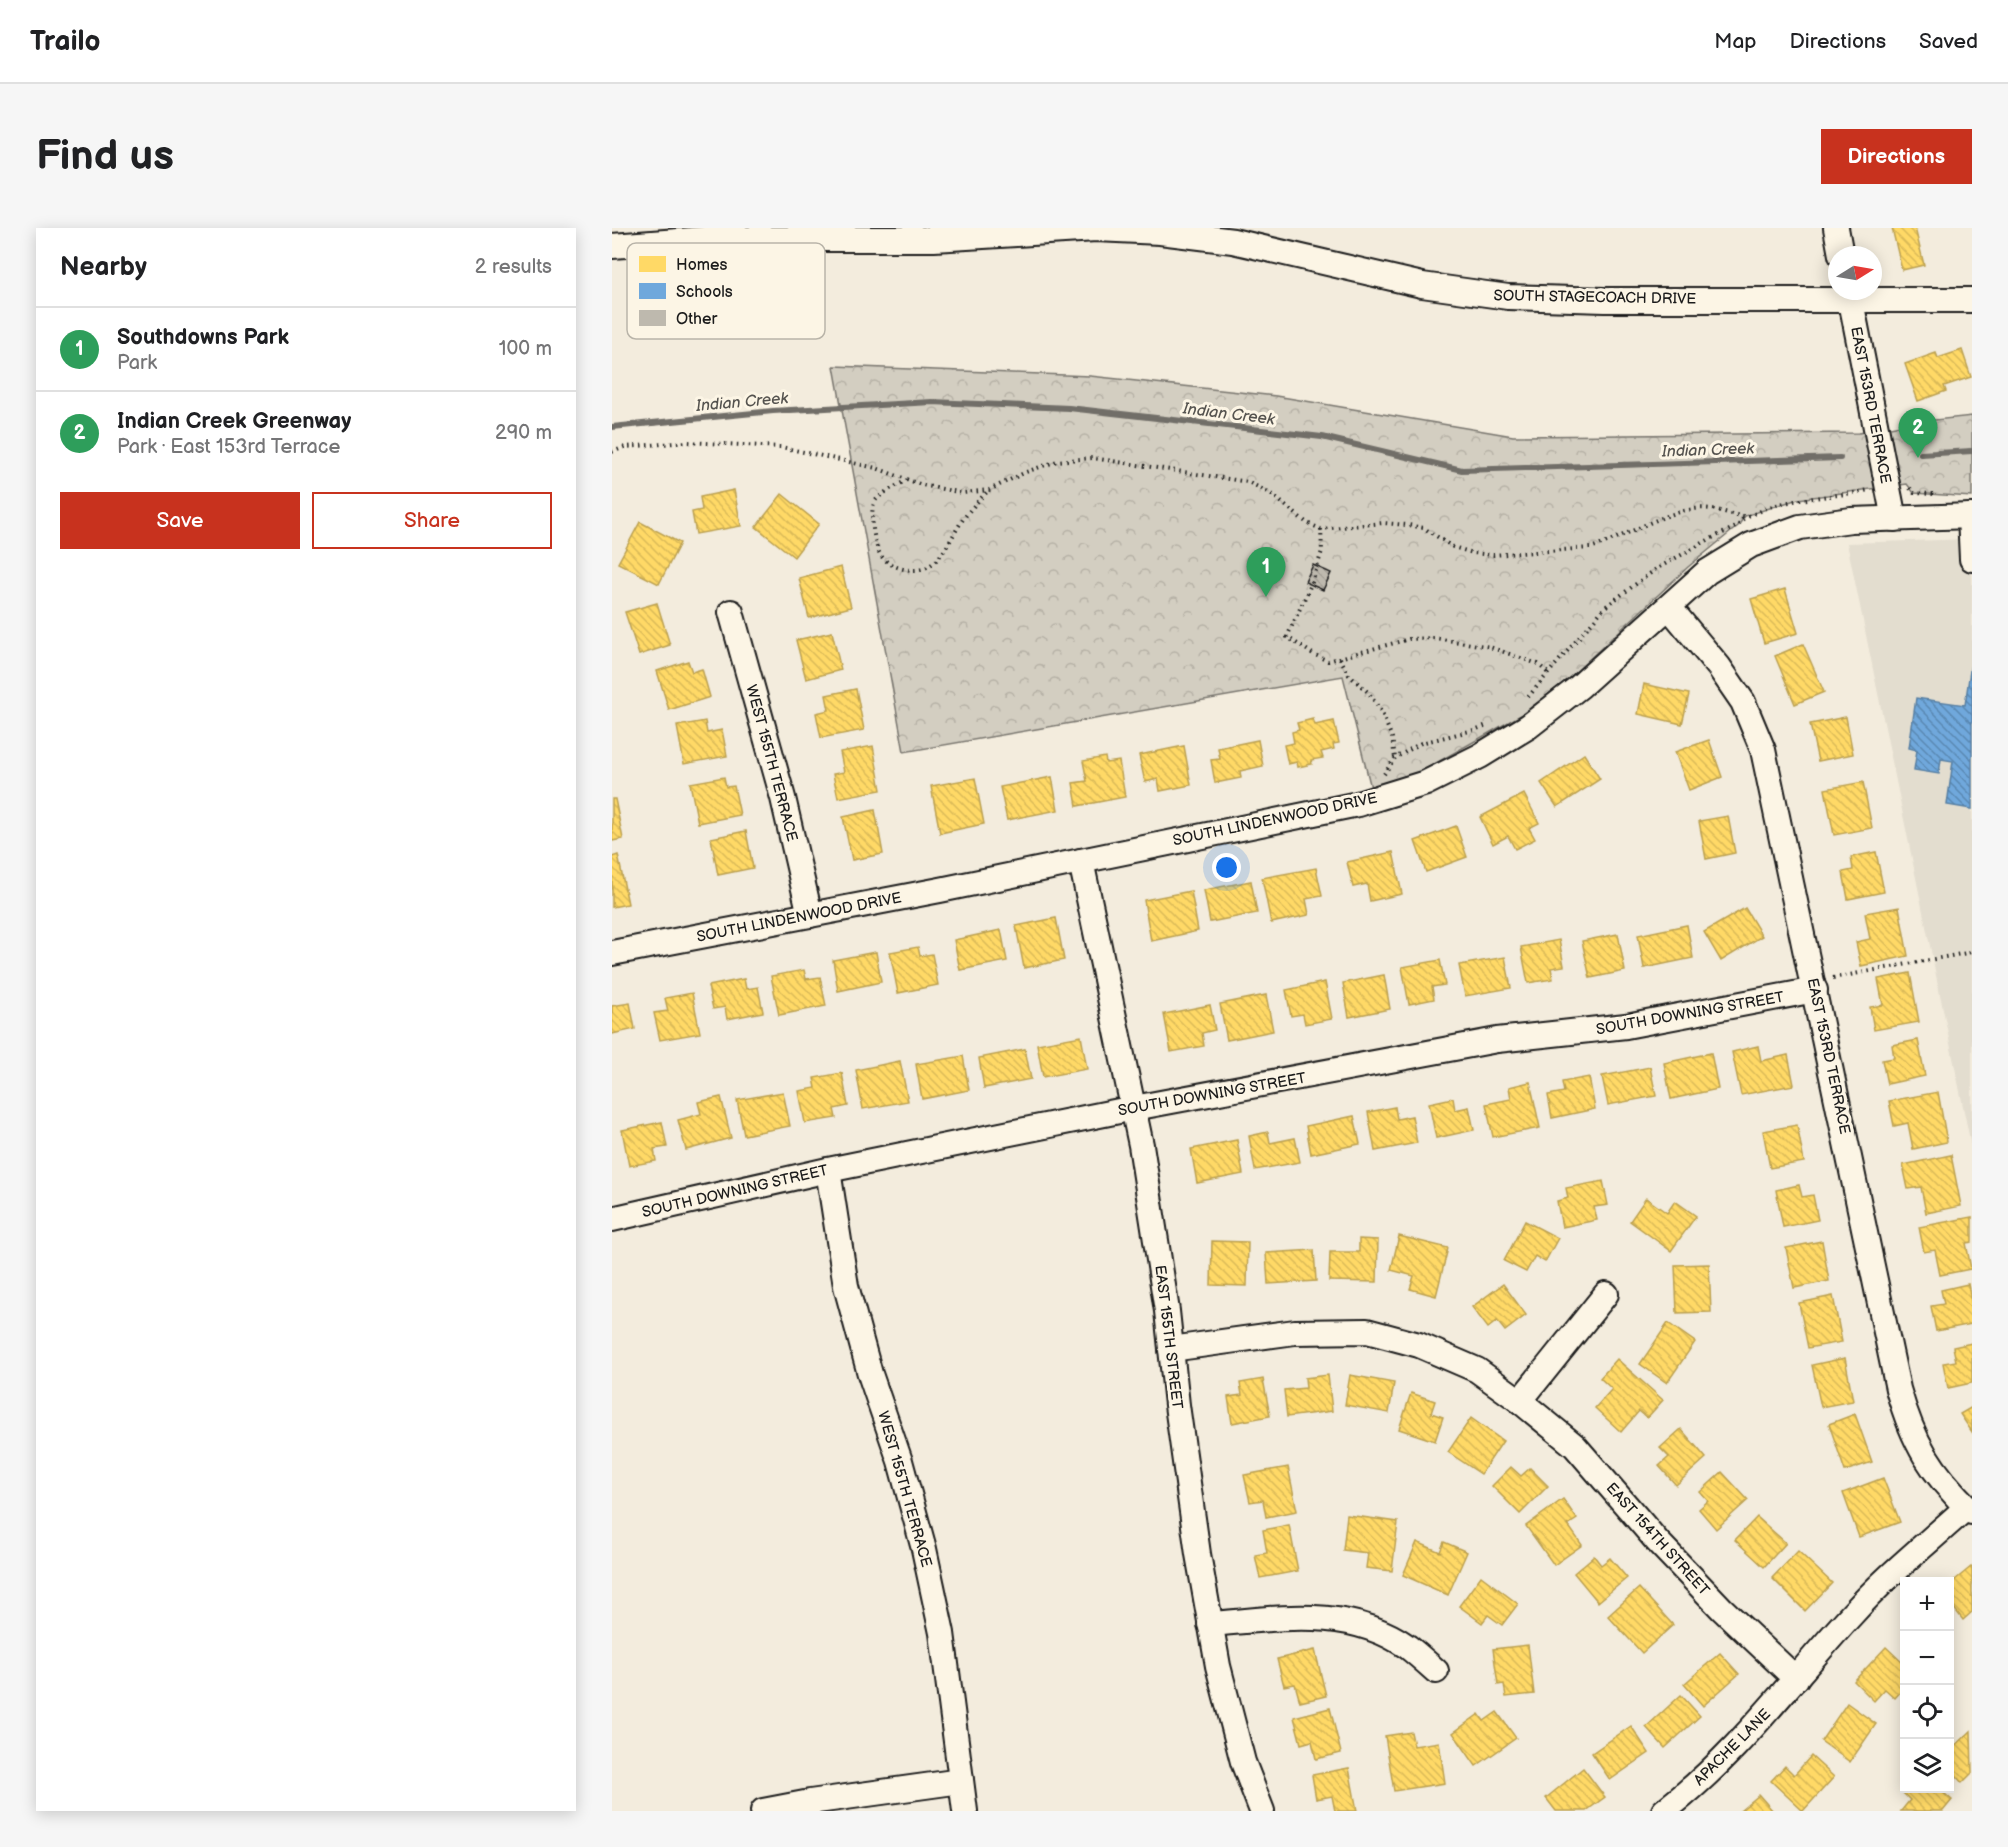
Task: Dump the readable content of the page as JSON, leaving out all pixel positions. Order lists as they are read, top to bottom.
{
  "streets": {
    "street": [
      "SOUTH STAGECOACH DRIVE",
      "EAST 153RD TERRACE",
      "WEST 155TH TERRACE",
      "SOUTH LINDENWOOD DRIVE",
      "SOUTH DOWNING STREET",
      "EAST 155TH STREET",
      "EAST 154TH STREET",
      "APACHE LANE"
    ]
  },
  "crossings": [
    ["EAST 153RD TERRACE", "SOUTH LINDENWOOD DRIVE"],
    ["EAST 153RD TERRACE", "SOUTH DOWNING STREET"],
    ["EAST 153RD TERRACE", "APACHE LANE"],
    ["WEST 155TH TERRACE", "SOUTH LINDENWOOD DRIVE"],
    ["WEST 155TH TERRACE", "SOUTH DOWNING STREET"],
    ["SOUTH LINDENWOOD DRIVE", "EAST 155TH STREET"],
    ["SOUTH DOWNING STREET", "EAST 155TH STREET"],
    ["EAST 155TH STREET", "EAST 154TH STREET"],
    ["EAST 154TH STREET", "APACHE LANE"]
  ],
  "water": ["Indian Creek"],
  "legend": ["Homes", "Schools", "Other"],
  "north": "right",
  "page": {
    "header": "Trailo",
    "nav": ["Map", "Directions", "Saved"],
    "buttons": [
      "Directions",
      ["Save", "Share"]
    ],
    "title": "Find us",
    "heading": ["Nearby", "2 results"],
    "list": [
      {
        "mark": "1",
        "name": "Southdowns Park",
        "note": "Park",
        "value": "100 m"
      },
      {
        "mark": "2",
        "name": "Indian Creek Greenway",
        "note": "Park · East 153rd Terrace",
        "value": "290 m"
      }
    ],
    "pins": ["2", "1"],
    "map_buttons": ["+", "−"]
  }
}
